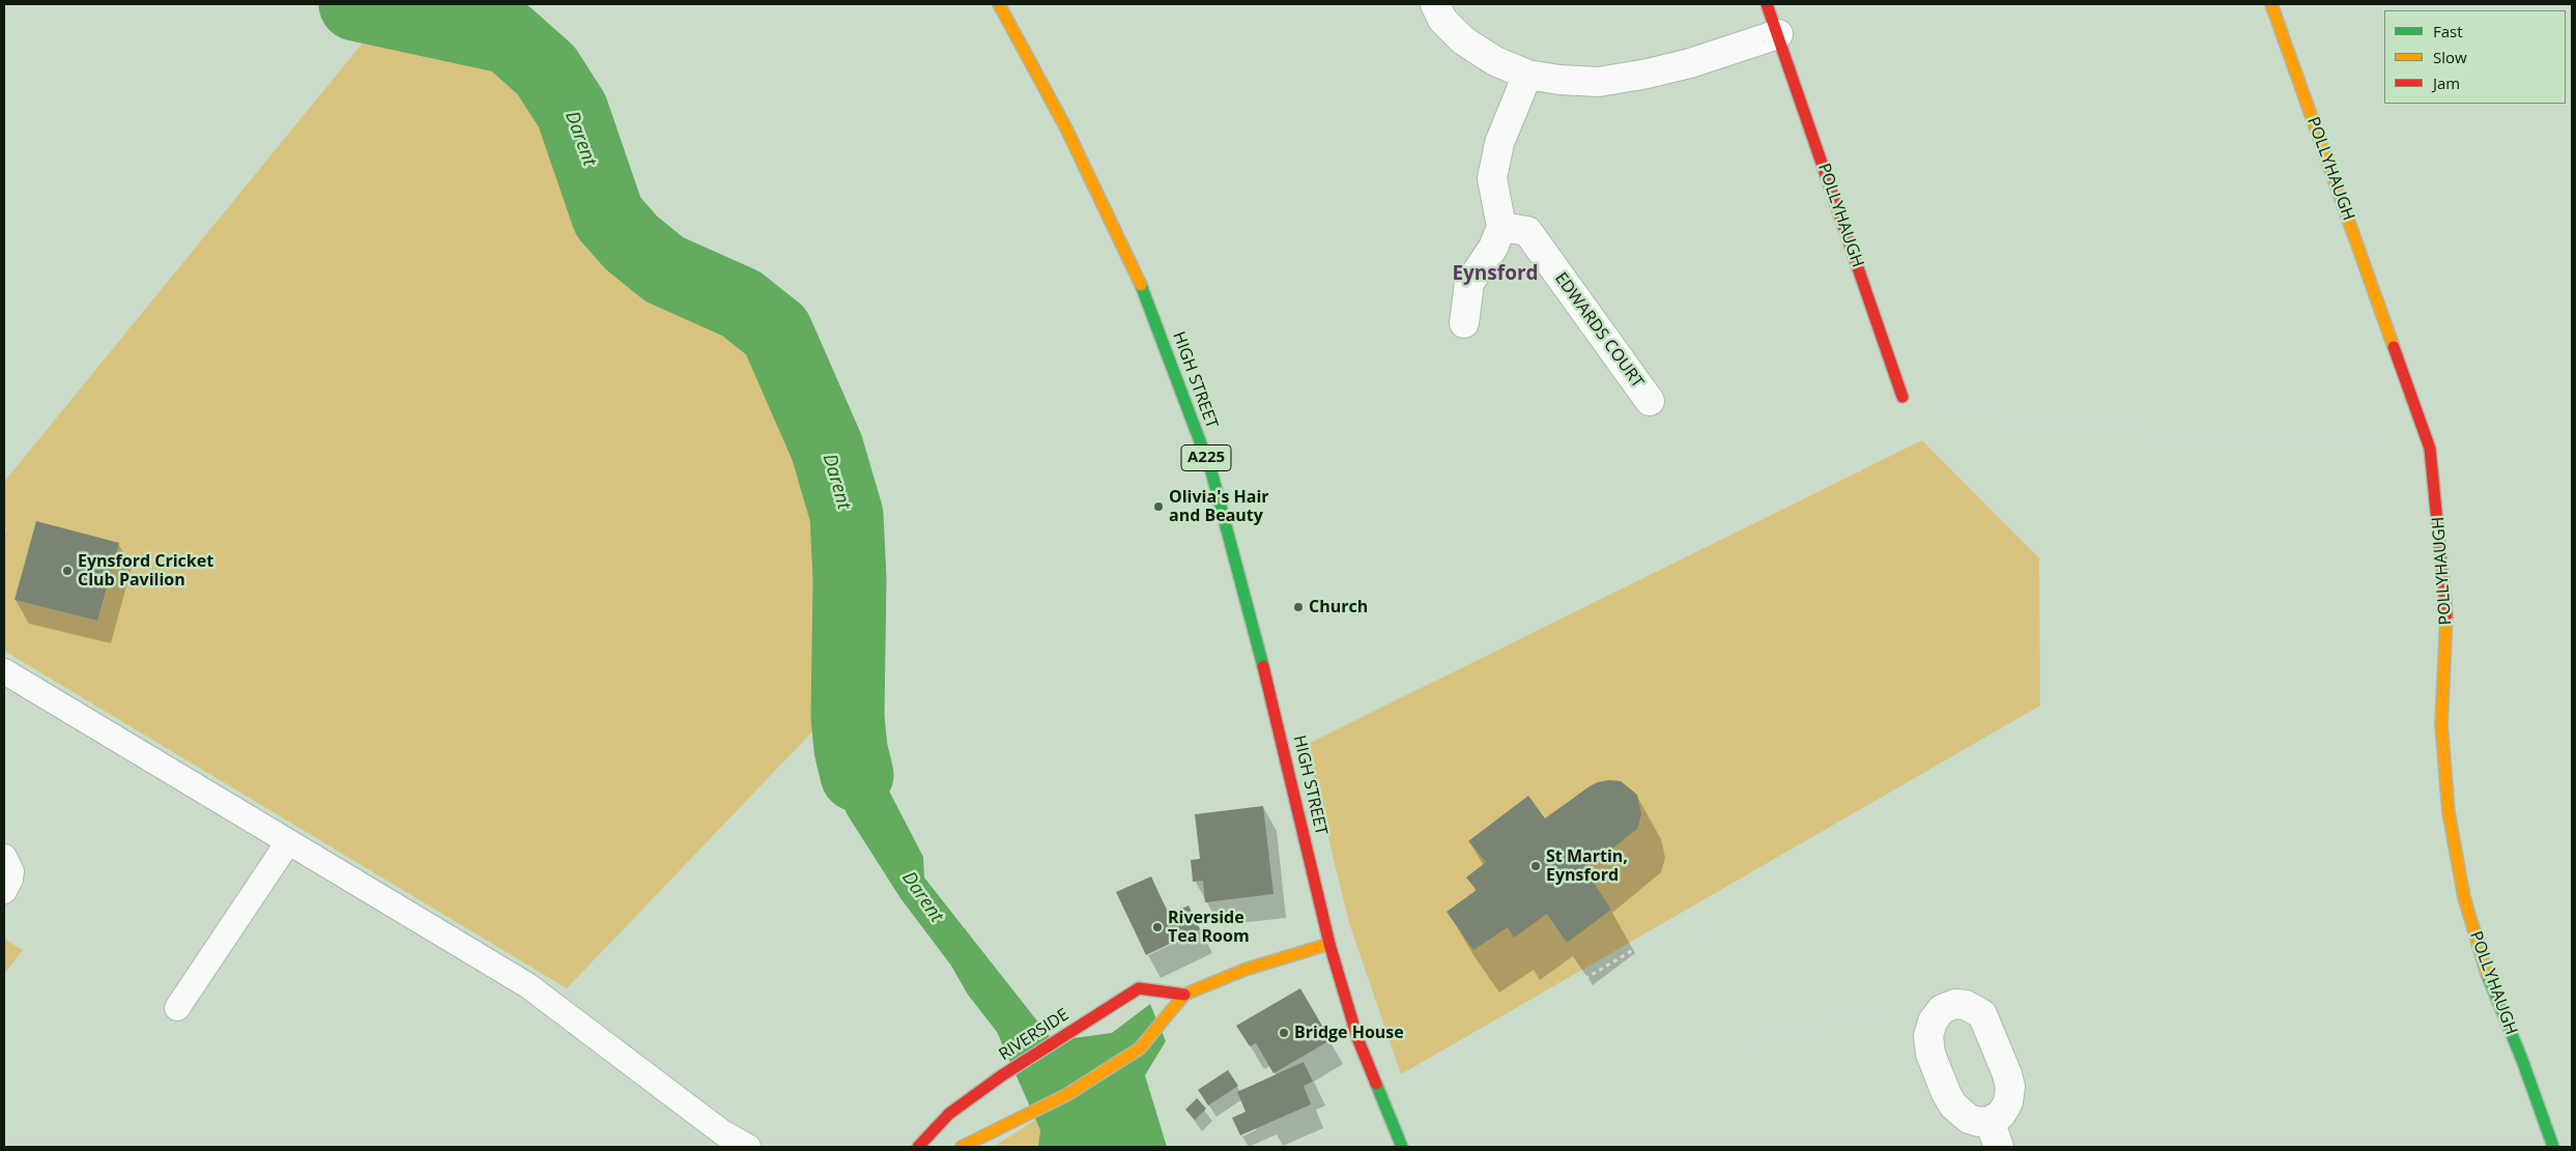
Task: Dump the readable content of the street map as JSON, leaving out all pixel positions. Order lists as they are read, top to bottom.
{
  "streets": {
    "street": [
      "POLLYHAUGH",
      "EDWARDS COURT",
      "HIGH STREET",
      "A225",
      "RIVERSIDE"
    ]
  },
  "crossings": [
    ["HIGH STREET", "A225"]
  ],
  "districts": ["Eynsford"],
  "water": ["Darent"],
  "places": [
    "Olivia's Hair and Beauty",
    "Eynsford Cricket Club Pavilion",
    "Church",
    "St Martin, Eynsford",
    "Riverside Tea Room",
    "Bridge House"
  ],
  "legend": ["Fast", "Slow", "Jam"]
}
